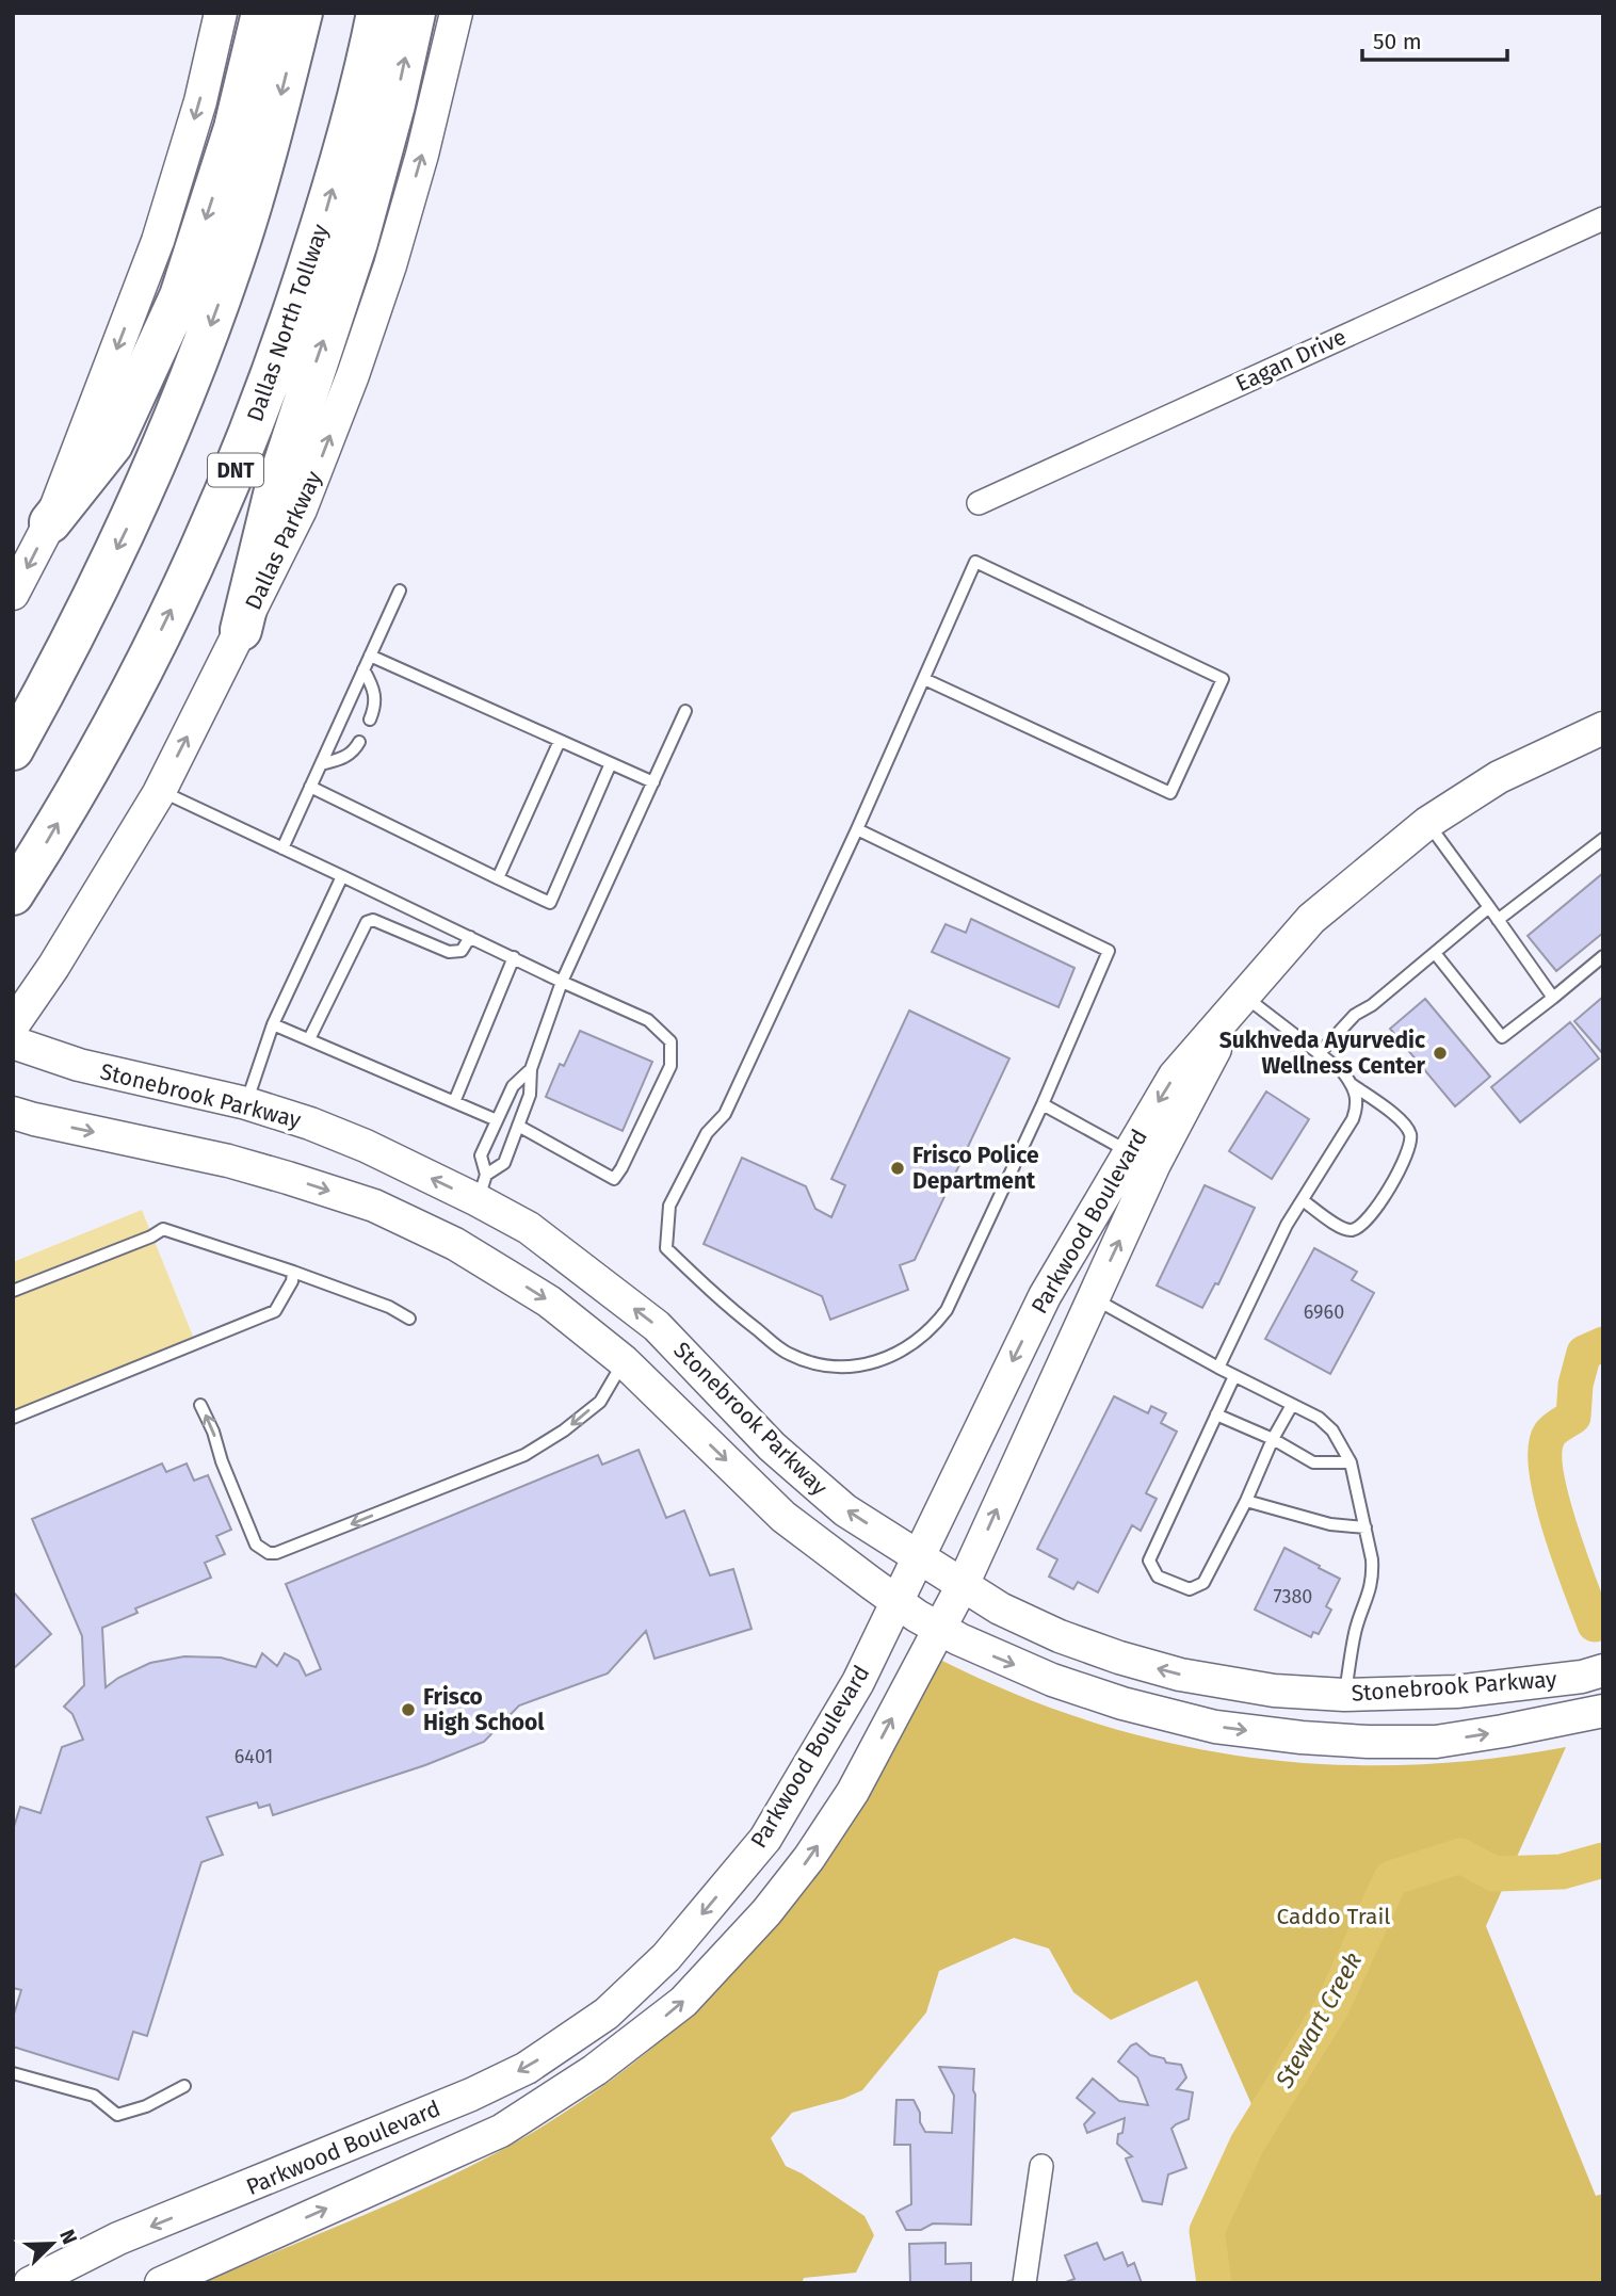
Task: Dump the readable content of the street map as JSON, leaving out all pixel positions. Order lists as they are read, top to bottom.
{
  "streets": {
    "highway": ["Dallas North Tollway", "DNT"],
    "main road": ["Dallas Parkway", "Stonebrook Parkway", "Parkwood Boulevard"],
    "street": ["Eagan Drive"]
  },
  "crossings": [
    ["Stonebrook Parkway", "Parkwood Boulevard"]
  ],
  "water": ["Stewart Creek"],
  "parks": ["Caddo Trail"],
  "places": ["Sukhveda Ayurvedic Wellness Center", "Frisco Police Department", "Frisco High School"],
  "house_numbers": ["6960", "7380", "6401"],
  "scale_bar": "50 m",
  "north": "top right"
}
